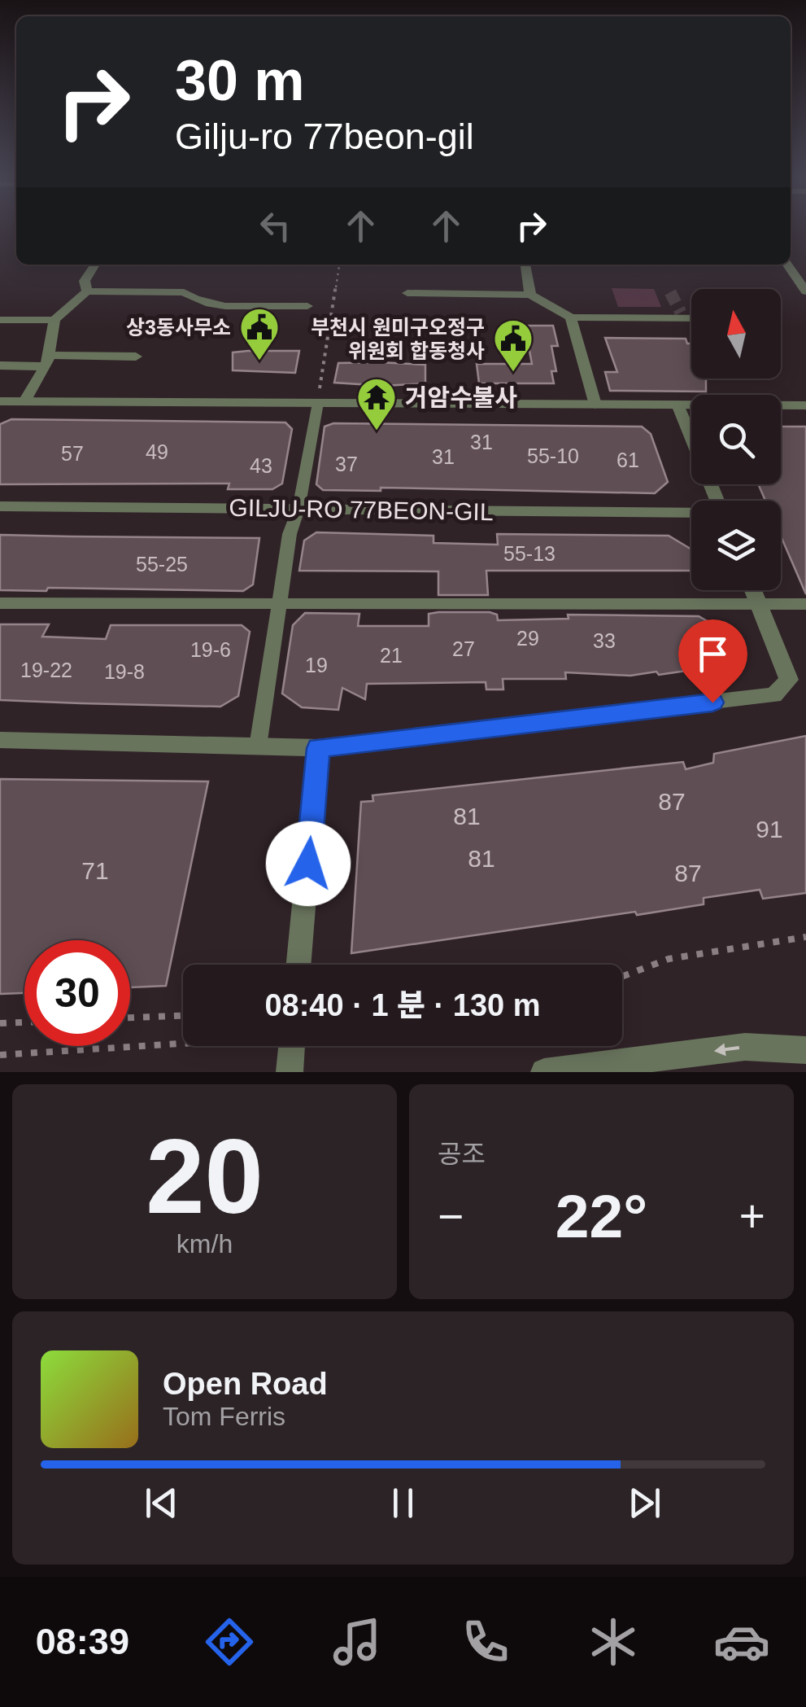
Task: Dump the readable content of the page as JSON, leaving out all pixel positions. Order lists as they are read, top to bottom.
{
  "streets": {
    "street": ["GILJU-RO 77BEON-GIL"]
  },
  "places": {
    "public building": ["상3동사무소", "부천시 원미구오정구 위원회 합동청사"],
    "temple": ["거암수불사"]
  },
  "house_numbers": [
    "31",
    "49",
    "57",
    "55-10",
    "31",
    "61",
    "37",
    "43",
    "55-13",
    "55-25",
    "29",
    "33",
    "27",
    "19-6",
    "21",
    "19",
    "19-22",
    "19-8",
    "87",
    "81",
    "91",
    "81",
    "71",
    "87"
  ],
  "north": "top",
  "page": {
    "turn": ["30 m", "Gilju-ro 77beon-gil"],
    "limit": "30",
    "trip": "08:40 · 1 분 · 130 m",
    "tile": [
      ["20", "km/h"],
      "공조"
    ],
    "heat": ["−", "22°", "+"],
    "song": ["Open Road", "Tom Ferris"],
    "tabs": "08:39"
  }
}
